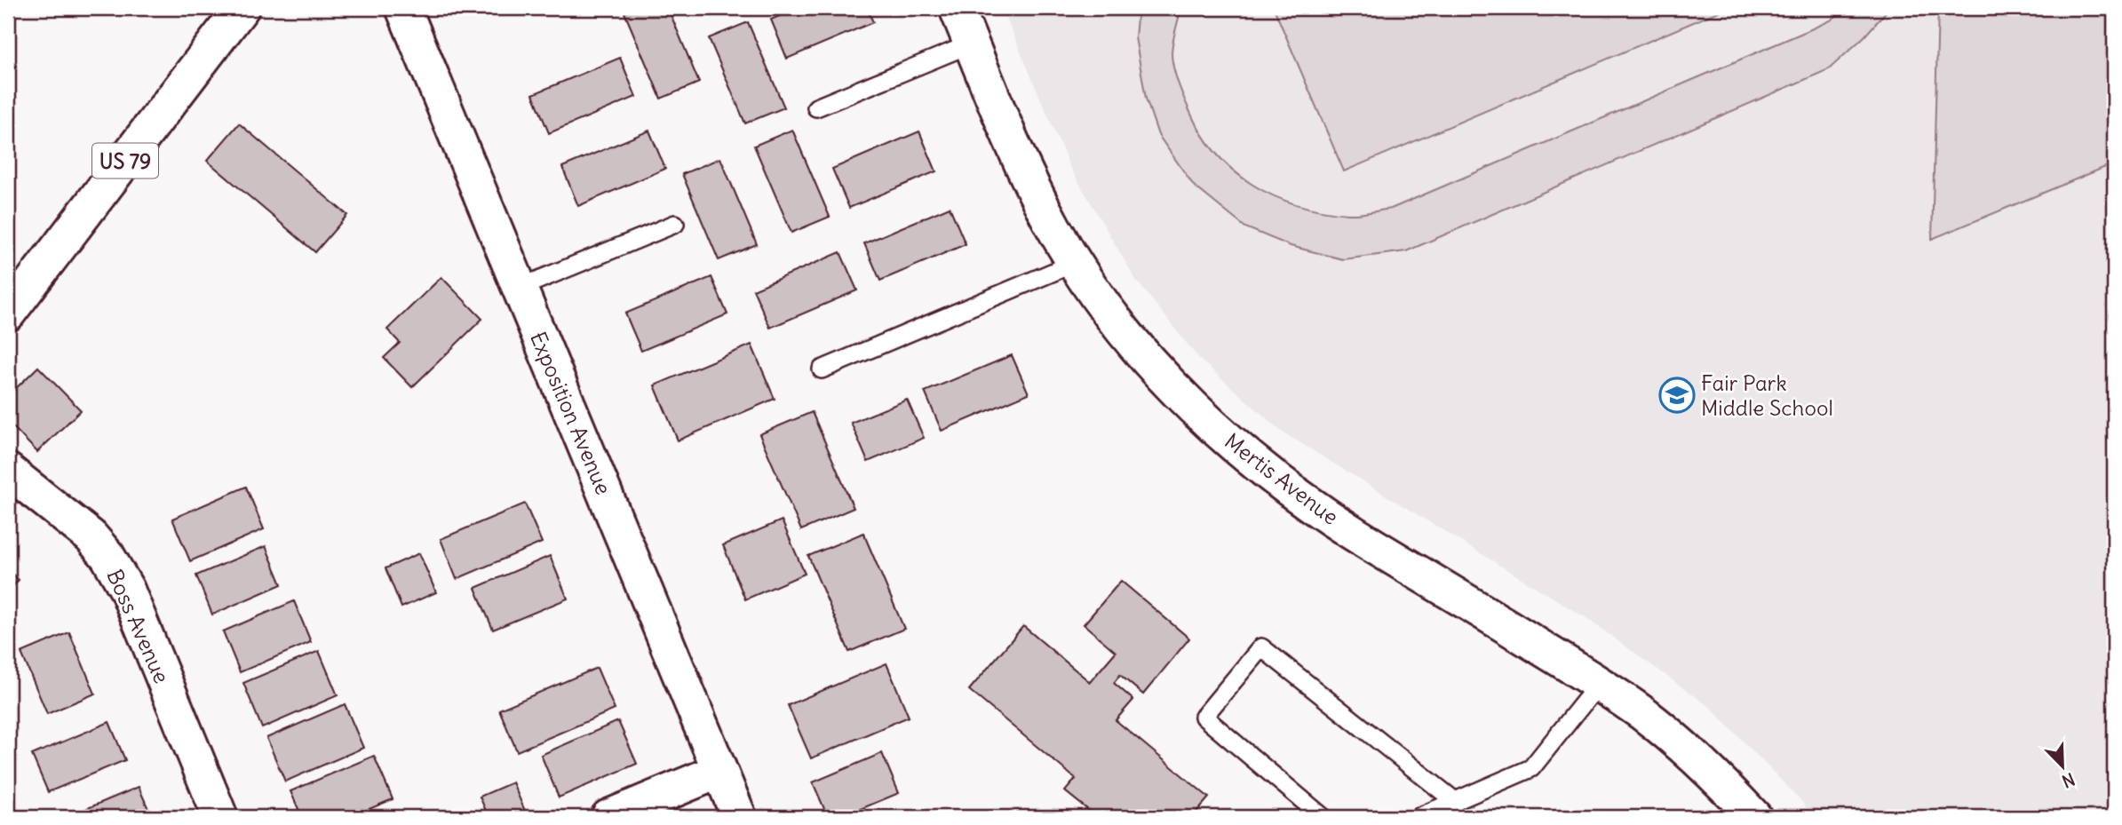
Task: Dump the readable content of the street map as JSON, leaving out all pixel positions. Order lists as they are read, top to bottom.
{
  "streets": {
    "street": [
      "US 79",
      "Exposition Avenue",
      "Mertis Avenue",
      "Boss Avenue"
    ]
  },
  "places": {
    "school or university": ["Fair Park Middle School"]
  },
  "north": "bottom right"
}
